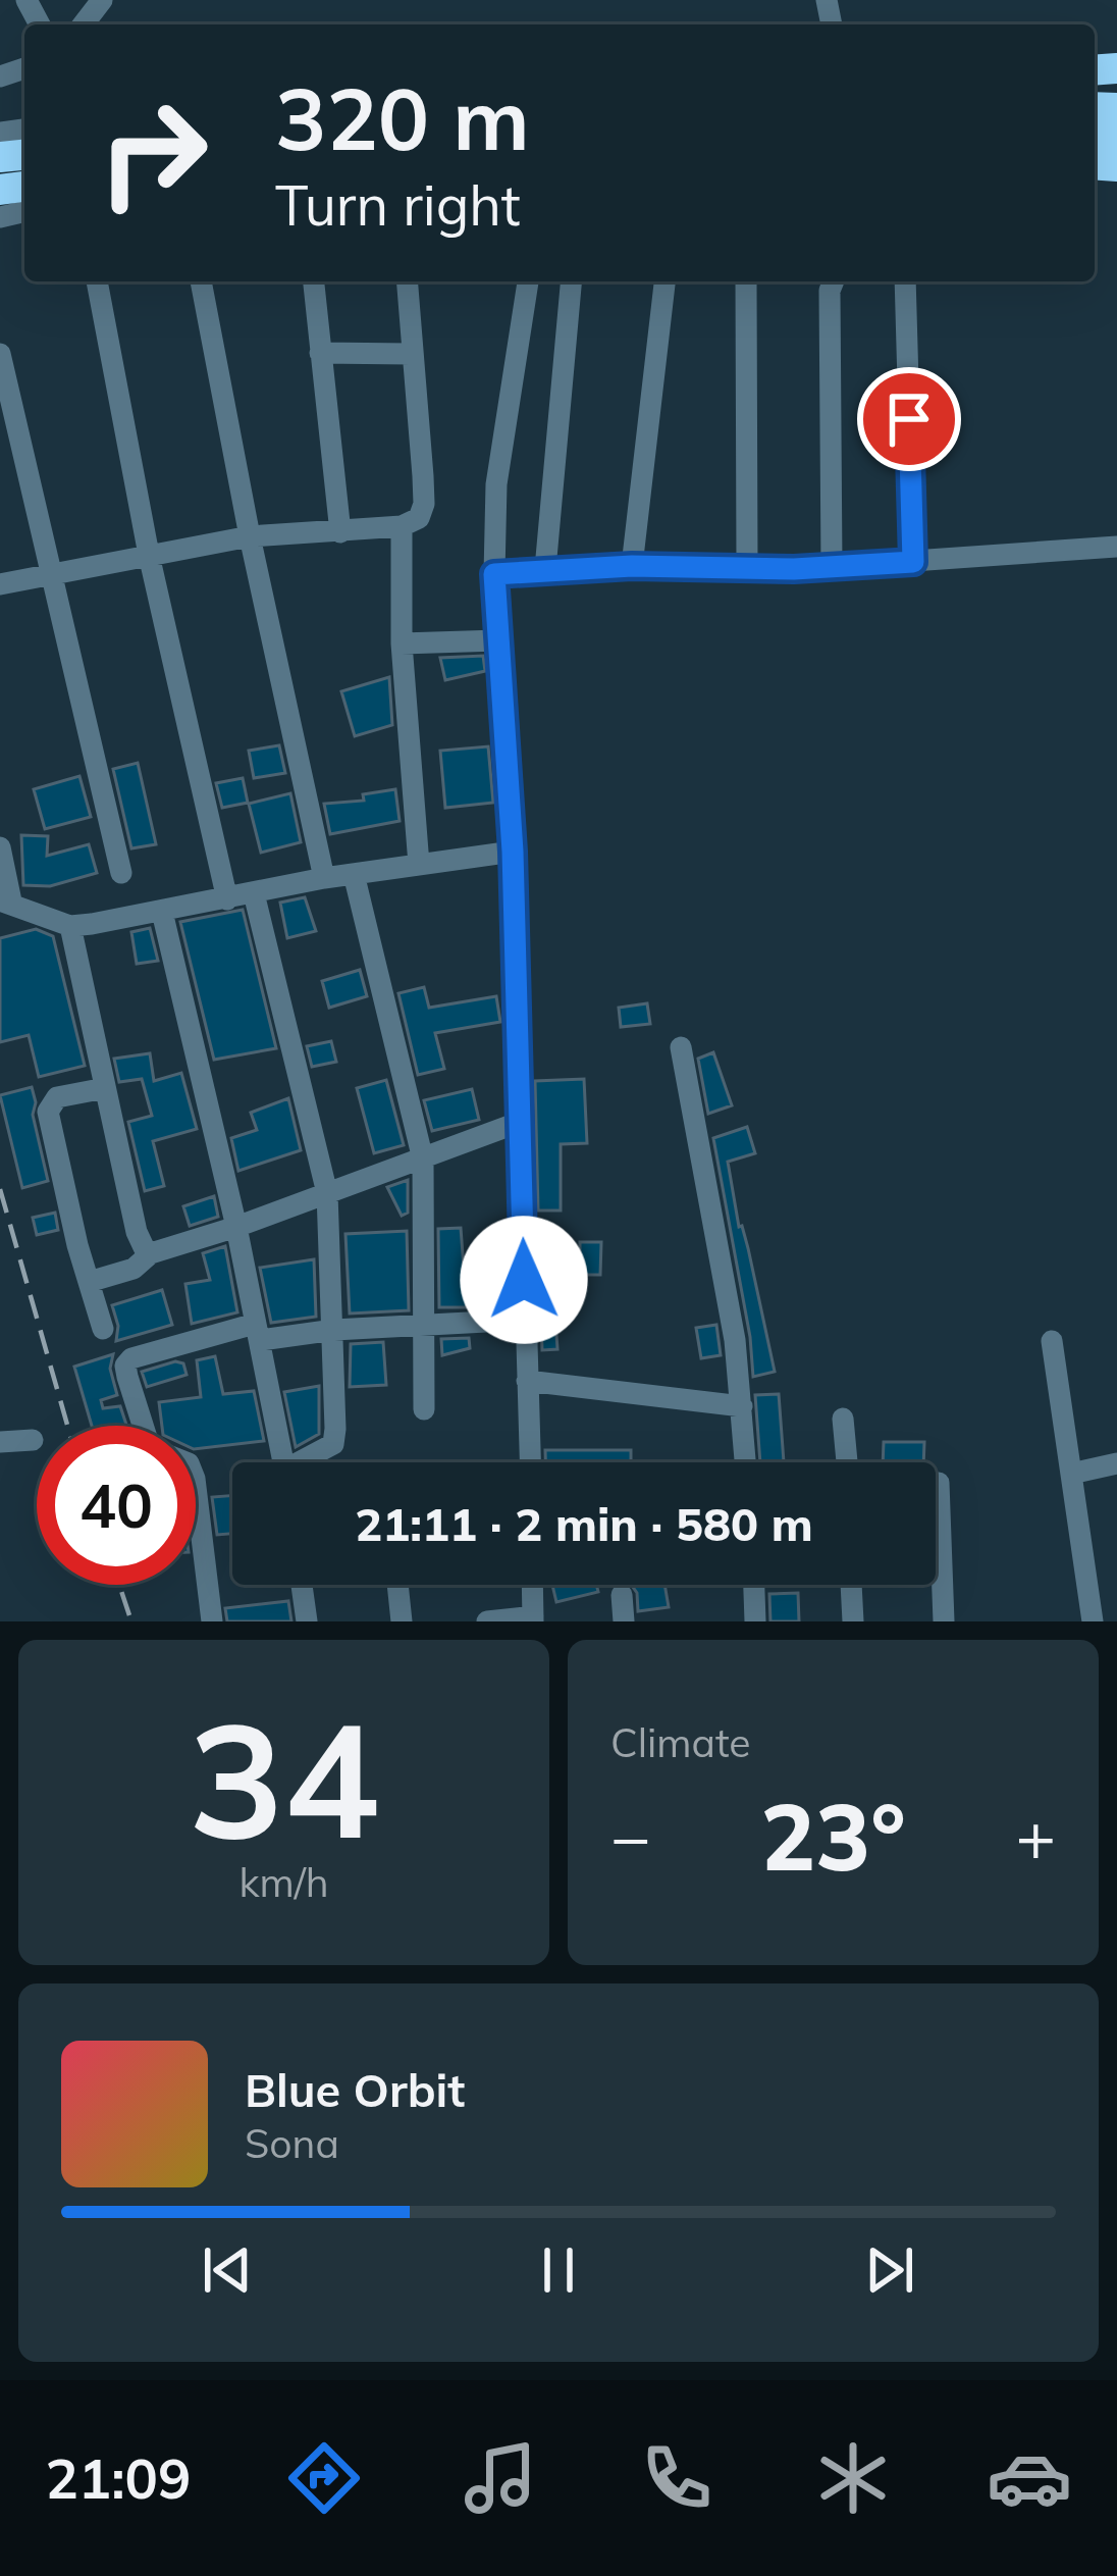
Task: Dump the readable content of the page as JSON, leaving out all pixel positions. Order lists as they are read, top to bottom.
{
  "page": {
    "turn": ["320 m", "Turn right"],
    "limit": "40",
    "trip": "21:11 · 2 min · 580 m",
    "tile": [
      ["34", "km/h"],
      "Climate"
    ],
    "heat": ["−", "23°", "+"],
    "song": ["Blue Orbit", "Sona"],
    "tabs": "21:09"
  }
}
